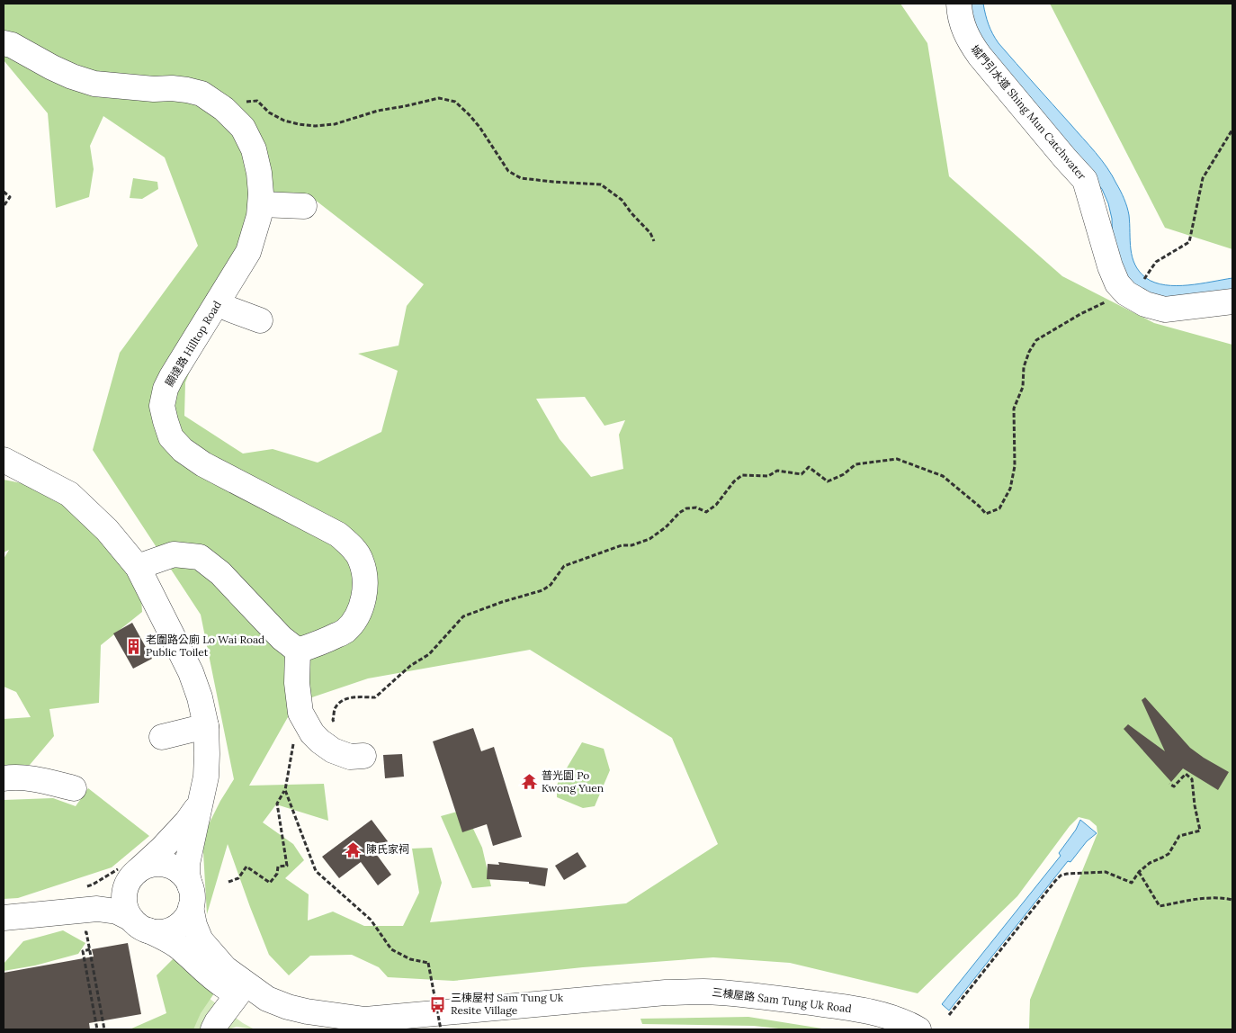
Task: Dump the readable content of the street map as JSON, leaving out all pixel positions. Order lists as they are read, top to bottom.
{
  "streets": {
    "street": ["城門引水道 Shing Mun Catchwater", "顯達路 Hilltop Road", "三棟屋路 Sam Tung Uk Road"]
  },
  "places": {
    "building": ["老圍路公廁 Lo Wai Road Public Toilet"],
    "temple": ["普光園 Po Kwong Yuen", "陳氏家祠"],
    "bus stop": ["三棟屋村 Sam Tung Uk Resite Village"]
  }
}
